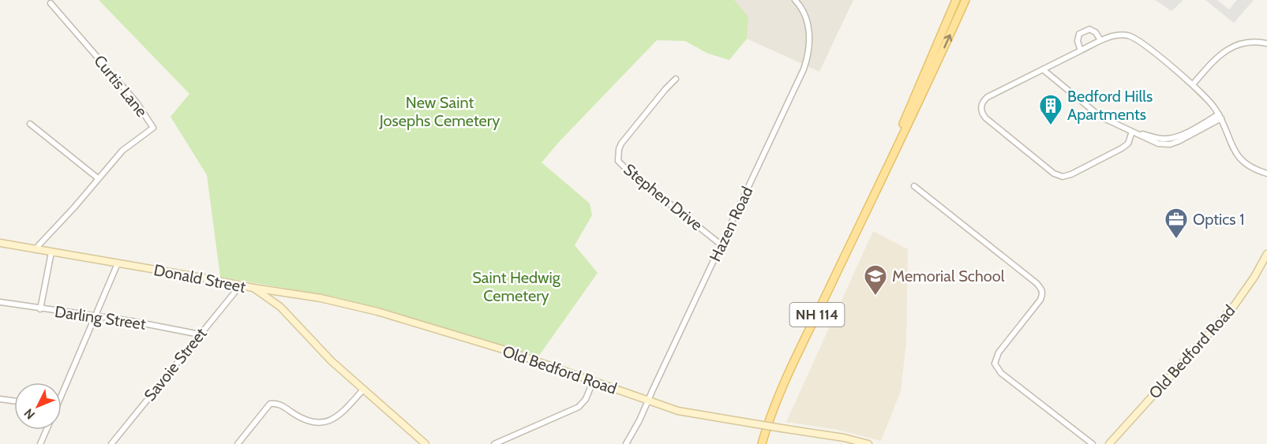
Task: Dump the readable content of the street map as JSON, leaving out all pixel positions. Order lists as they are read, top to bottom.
{
  "streets": {
    "main road": ["NH 114"],
    "street": [
      "Curtis Lane",
      "Stephen Drive",
      "Hazen Road",
      "Donald Street",
      "Darling Street",
      "Old Bedford Road",
      "Savoie Street"
    ]
  },
  "crossings": [
    ["Curtis Lane", "Donald Street"],
    ["Stephen Drive", "Hazen Road"],
    ["Hazen Road", "Old Bedford Road"],
    ["Donald Street", "Old Bedford Road"],
    ["Donald Street", "Savoie Street"],
    ["Darling Street", "Savoie Street"]
  ],
  "parks": ["New Saint Josephs Cemetery", "Saint Hedwig Cemetery"],
  "places": {
    "building": ["Bedford Hills Apartments"],
    "office": ["Optics 1"],
    "school or university": ["Memorial School"]
  },
  "north": "bottom left"
}
